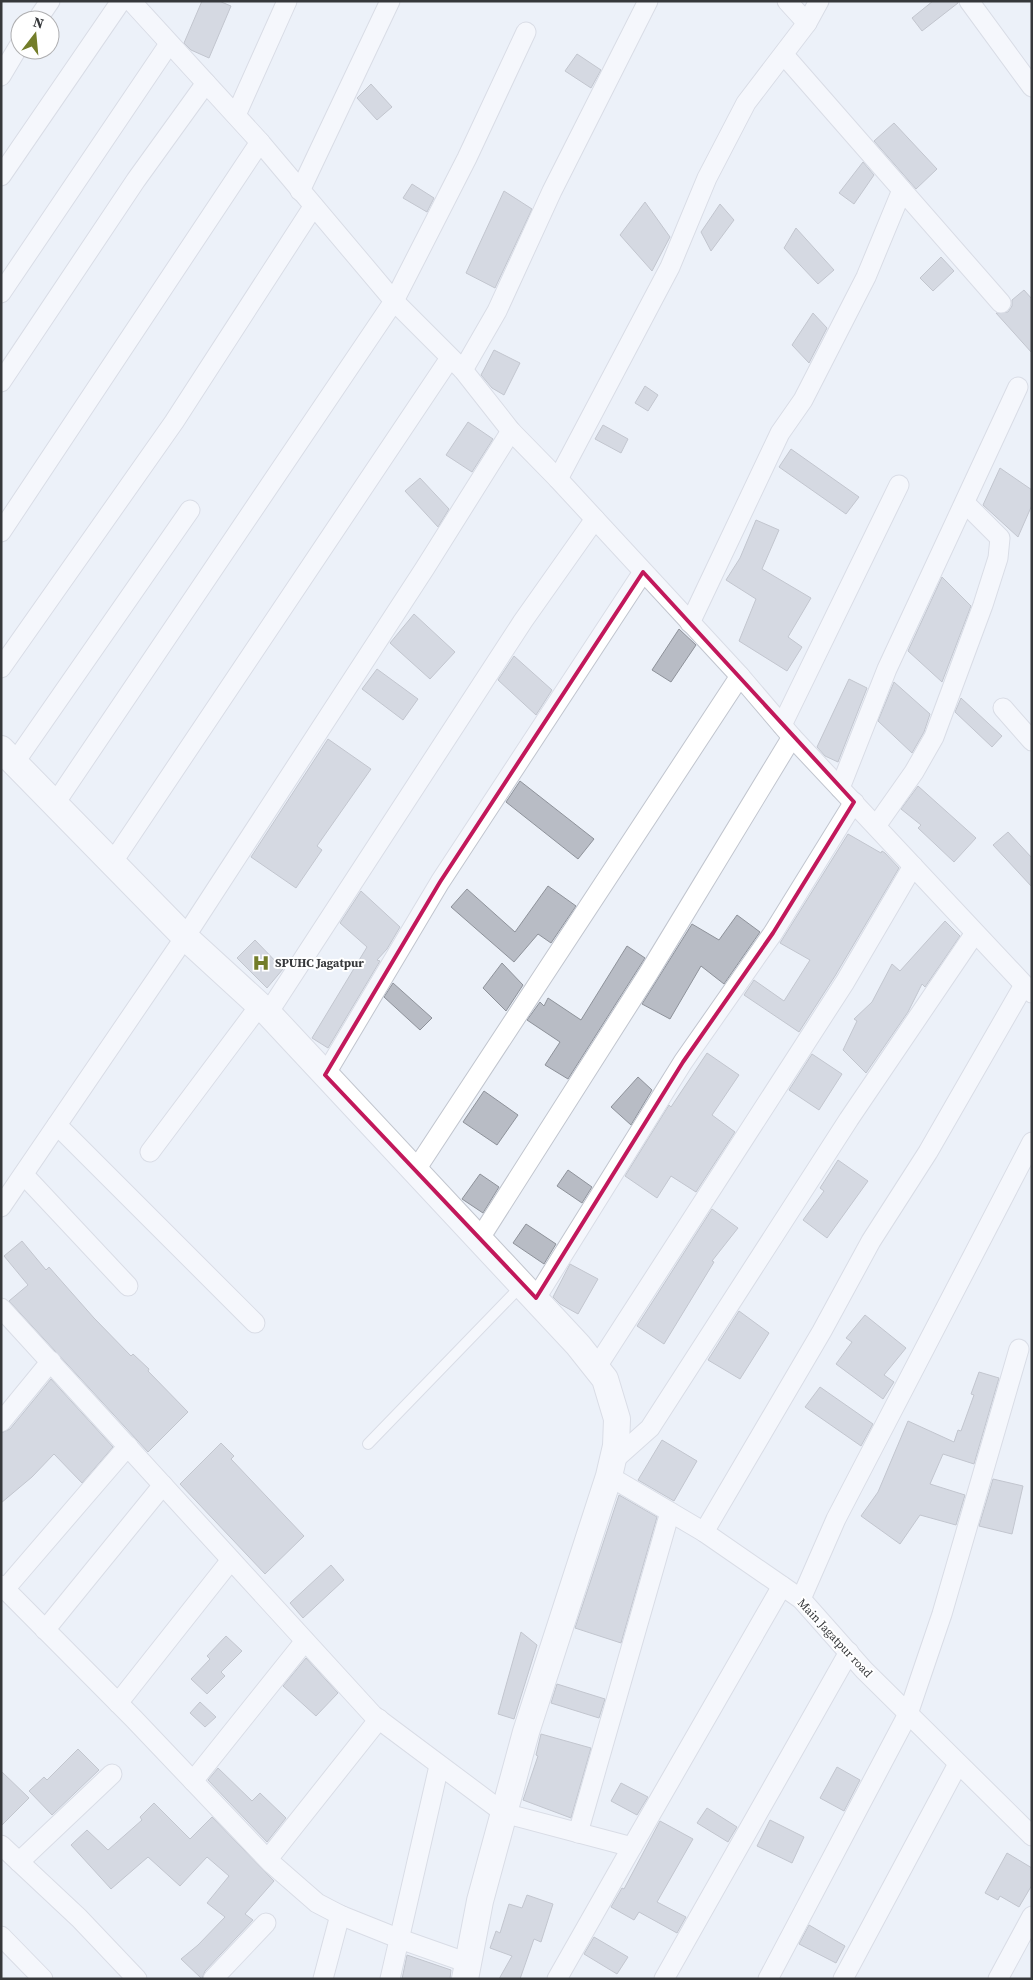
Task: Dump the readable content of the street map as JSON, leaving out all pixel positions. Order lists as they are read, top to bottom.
{
  "streets": {
    "street": ["Main Jagatpur road"]
  },
  "places": {
    "hospital": ["SPUHC Jagatpur"]
  },
  "north": "top"
}
